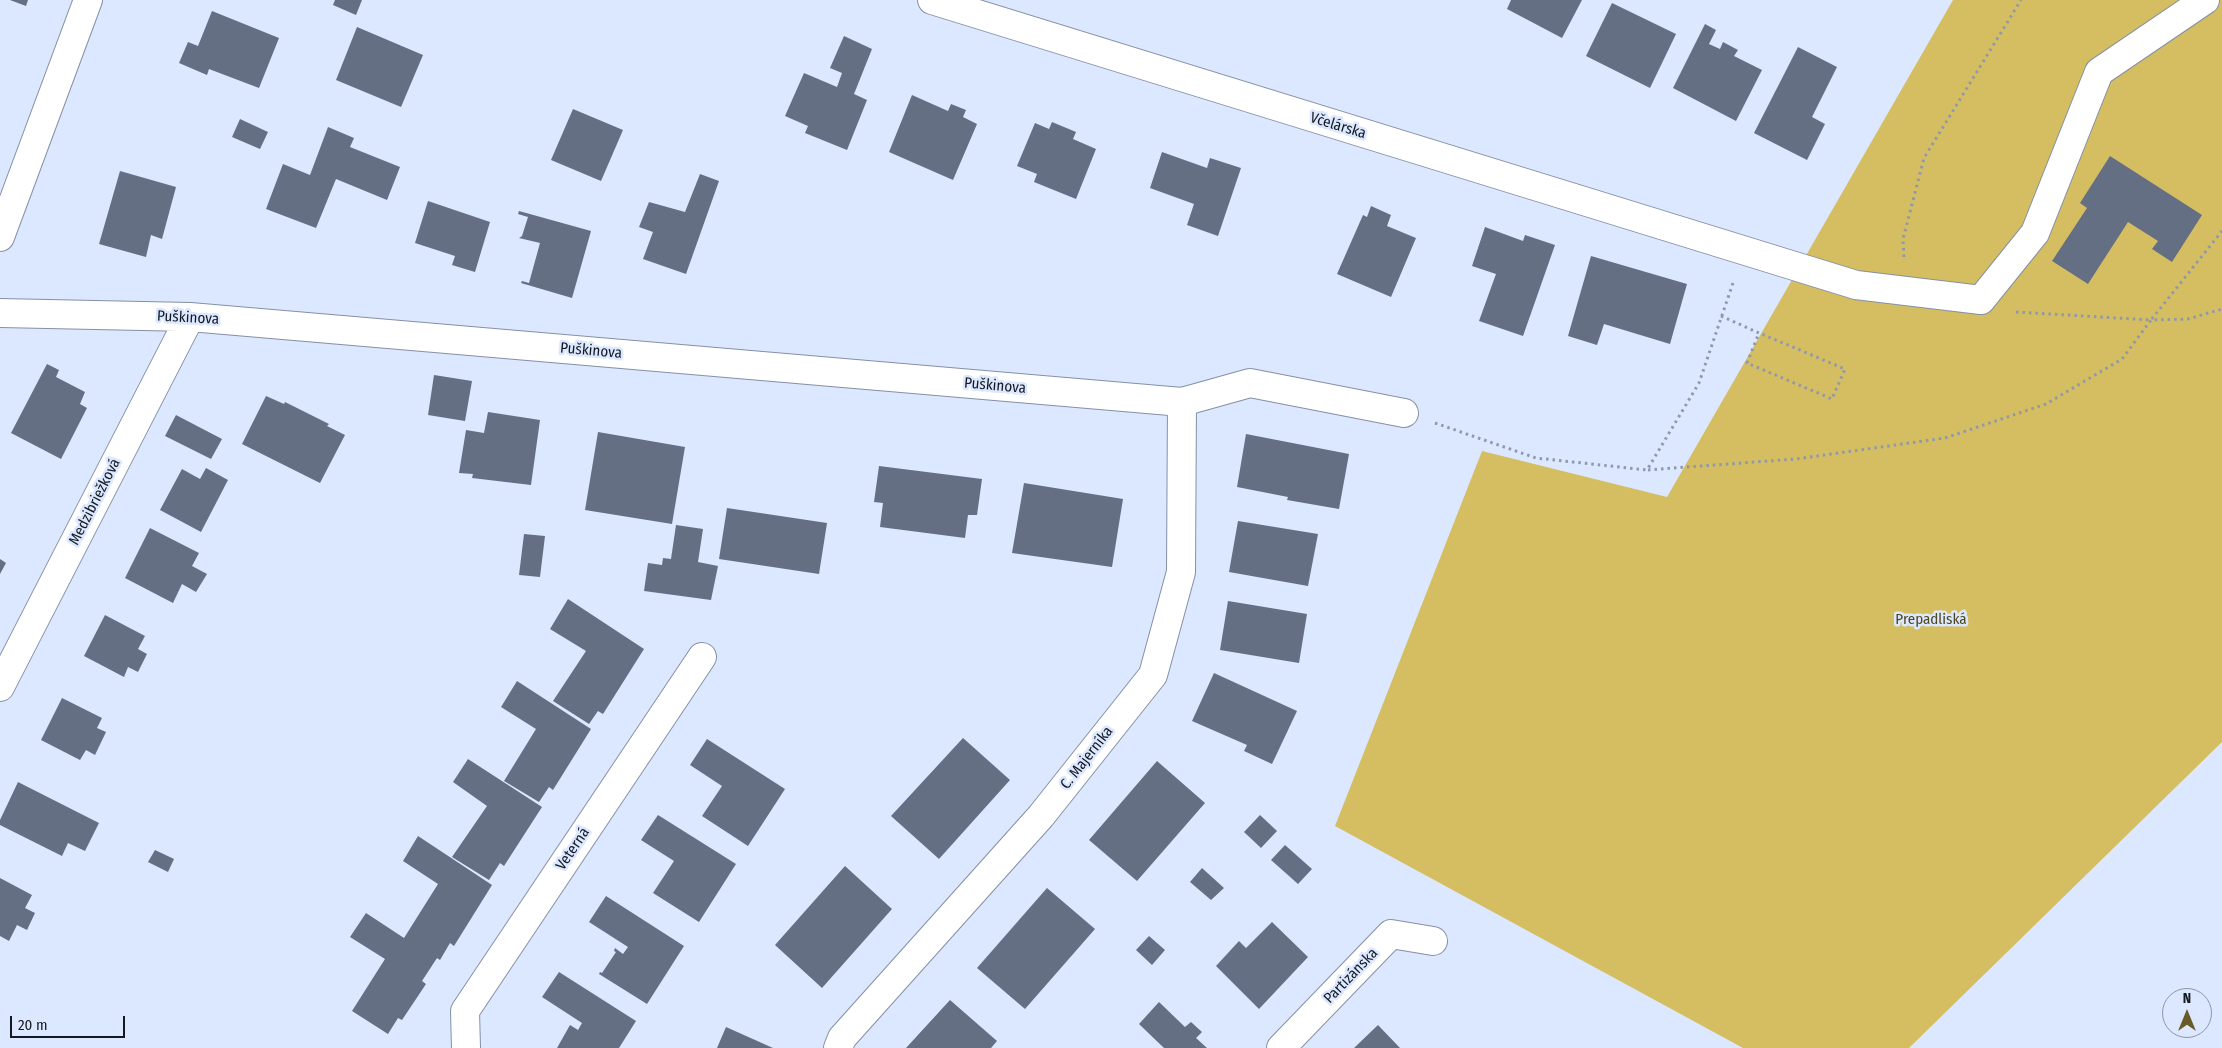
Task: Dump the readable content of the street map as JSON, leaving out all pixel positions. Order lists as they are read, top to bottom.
{
  "streets": {
    "street": [
      "Včelárska",
      "Puškinova",
      "Medzibriežková",
      "C. Majerníka",
      "Veterná",
      "Partizánska"
    ]
  },
  "crossings": [
    ["Puškinova", "Medzibriežková"],
    ["Puškinova", "C. Majerníka"]
  ],
  "parks": ["Prepadliská"],
  "scale_bar": "20 m",
  "north": "top"
}
